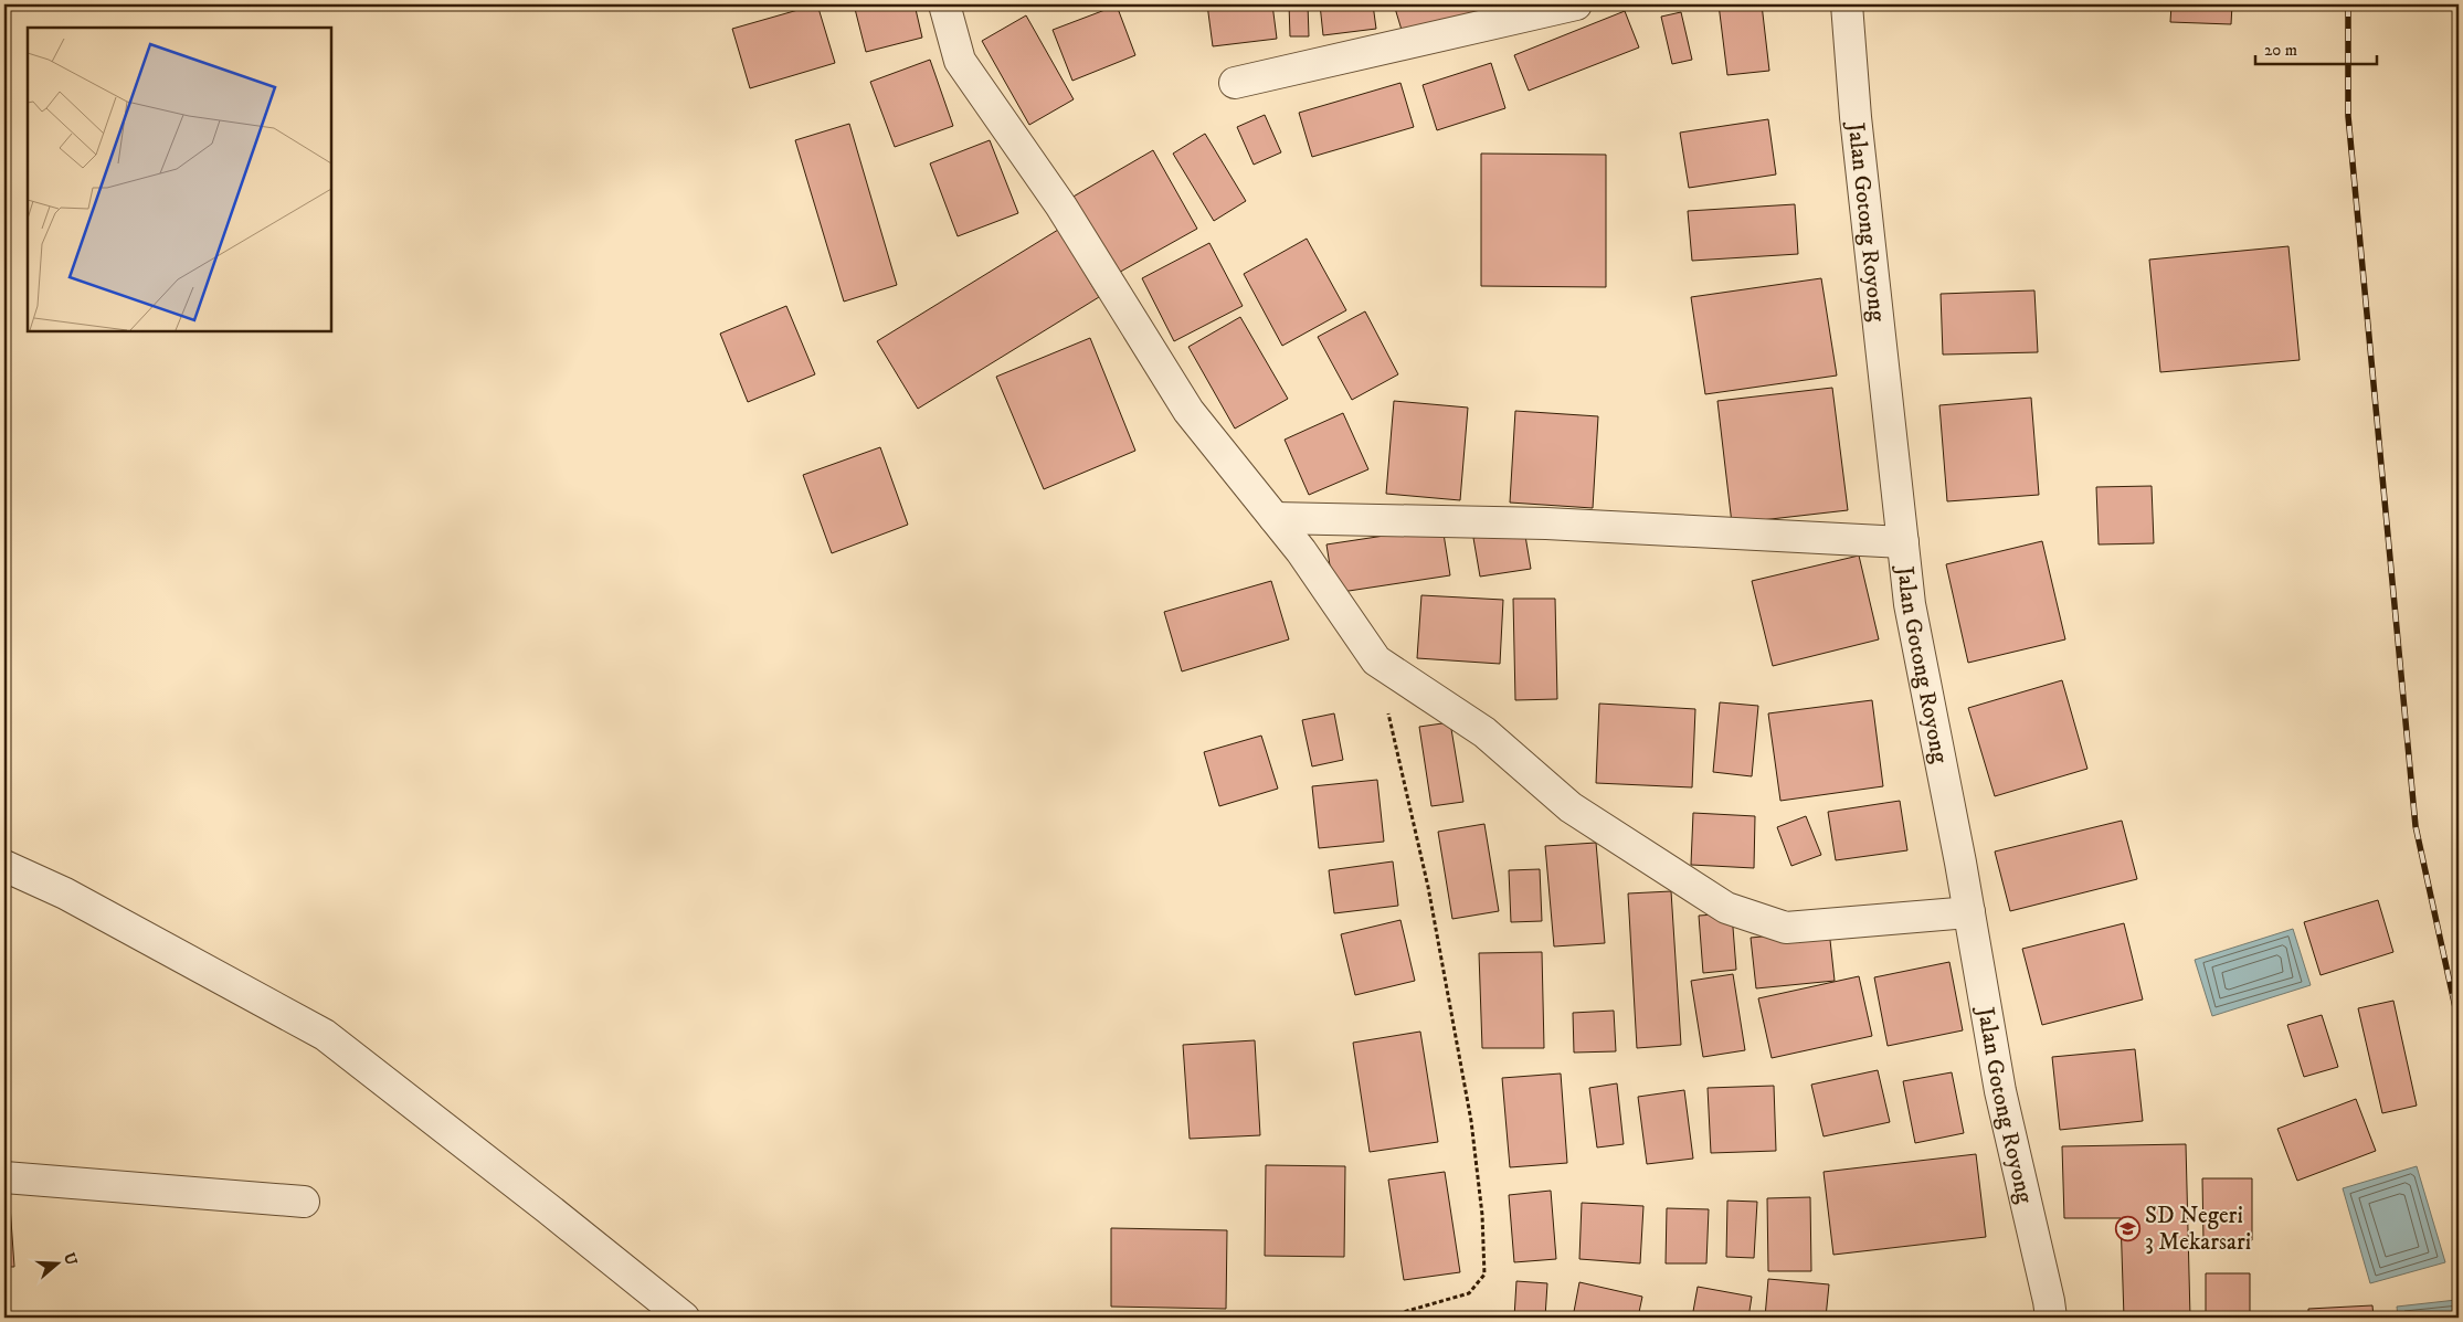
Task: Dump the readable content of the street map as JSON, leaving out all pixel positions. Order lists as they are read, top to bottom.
{
  "streets": {
    "street": ["Jalan Gotong Royong"]
  },
  "places": {
    "school or university": ["SD Negeri 3 Mekarsari"]
  },
  "scale_bar": "20 m",
  "north": "right"
}
